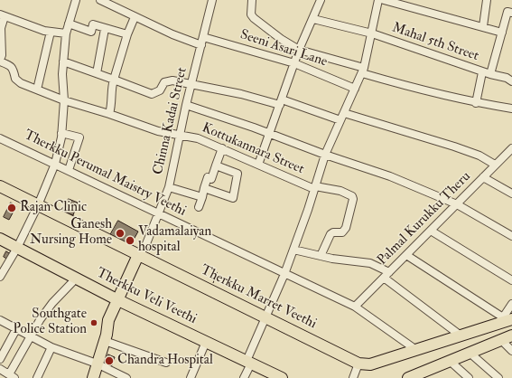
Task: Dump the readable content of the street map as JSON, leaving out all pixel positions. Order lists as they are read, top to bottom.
{
  "streets": {
    "main road": ["Therkku Veli Veethi", "Therkku Marret Veethi"],
    "street": [
      "Mahal 5th Street",
      "Seeni Asari Lane",
      "Chinna Kadai Street",
      "Kottukannara Street",
      "Therkku Perumal Maistry Veethi",
      "Palmal Kurukku Theru"
    ]
  },
  "crossings": [
    ["Seeni Asari Lane", "Chinna Kadai Street"],
    ["Chinna Kadai Street", "Kottukannara Street"],
    ["Chinna Kadai Street", "Therkku Perumal Maistry Veethi"],
    ["Chinna Kadai Street", "Therkku Marret Veethi"],
    ["Therkku Perumal Maistry Veethi", "Palmal Kurukku Theru"],
    ["Therkku Perumal Maistry Veethi", "Therkku Marret Veethi"]
  ],
  "places": [
    "Rajan Clinic",
    "Ganesh Nursing Home",
    "Vadamalaiyan hospital",
    "Southgate Police Station",
    "Chandra Hospital"
  ]
}
